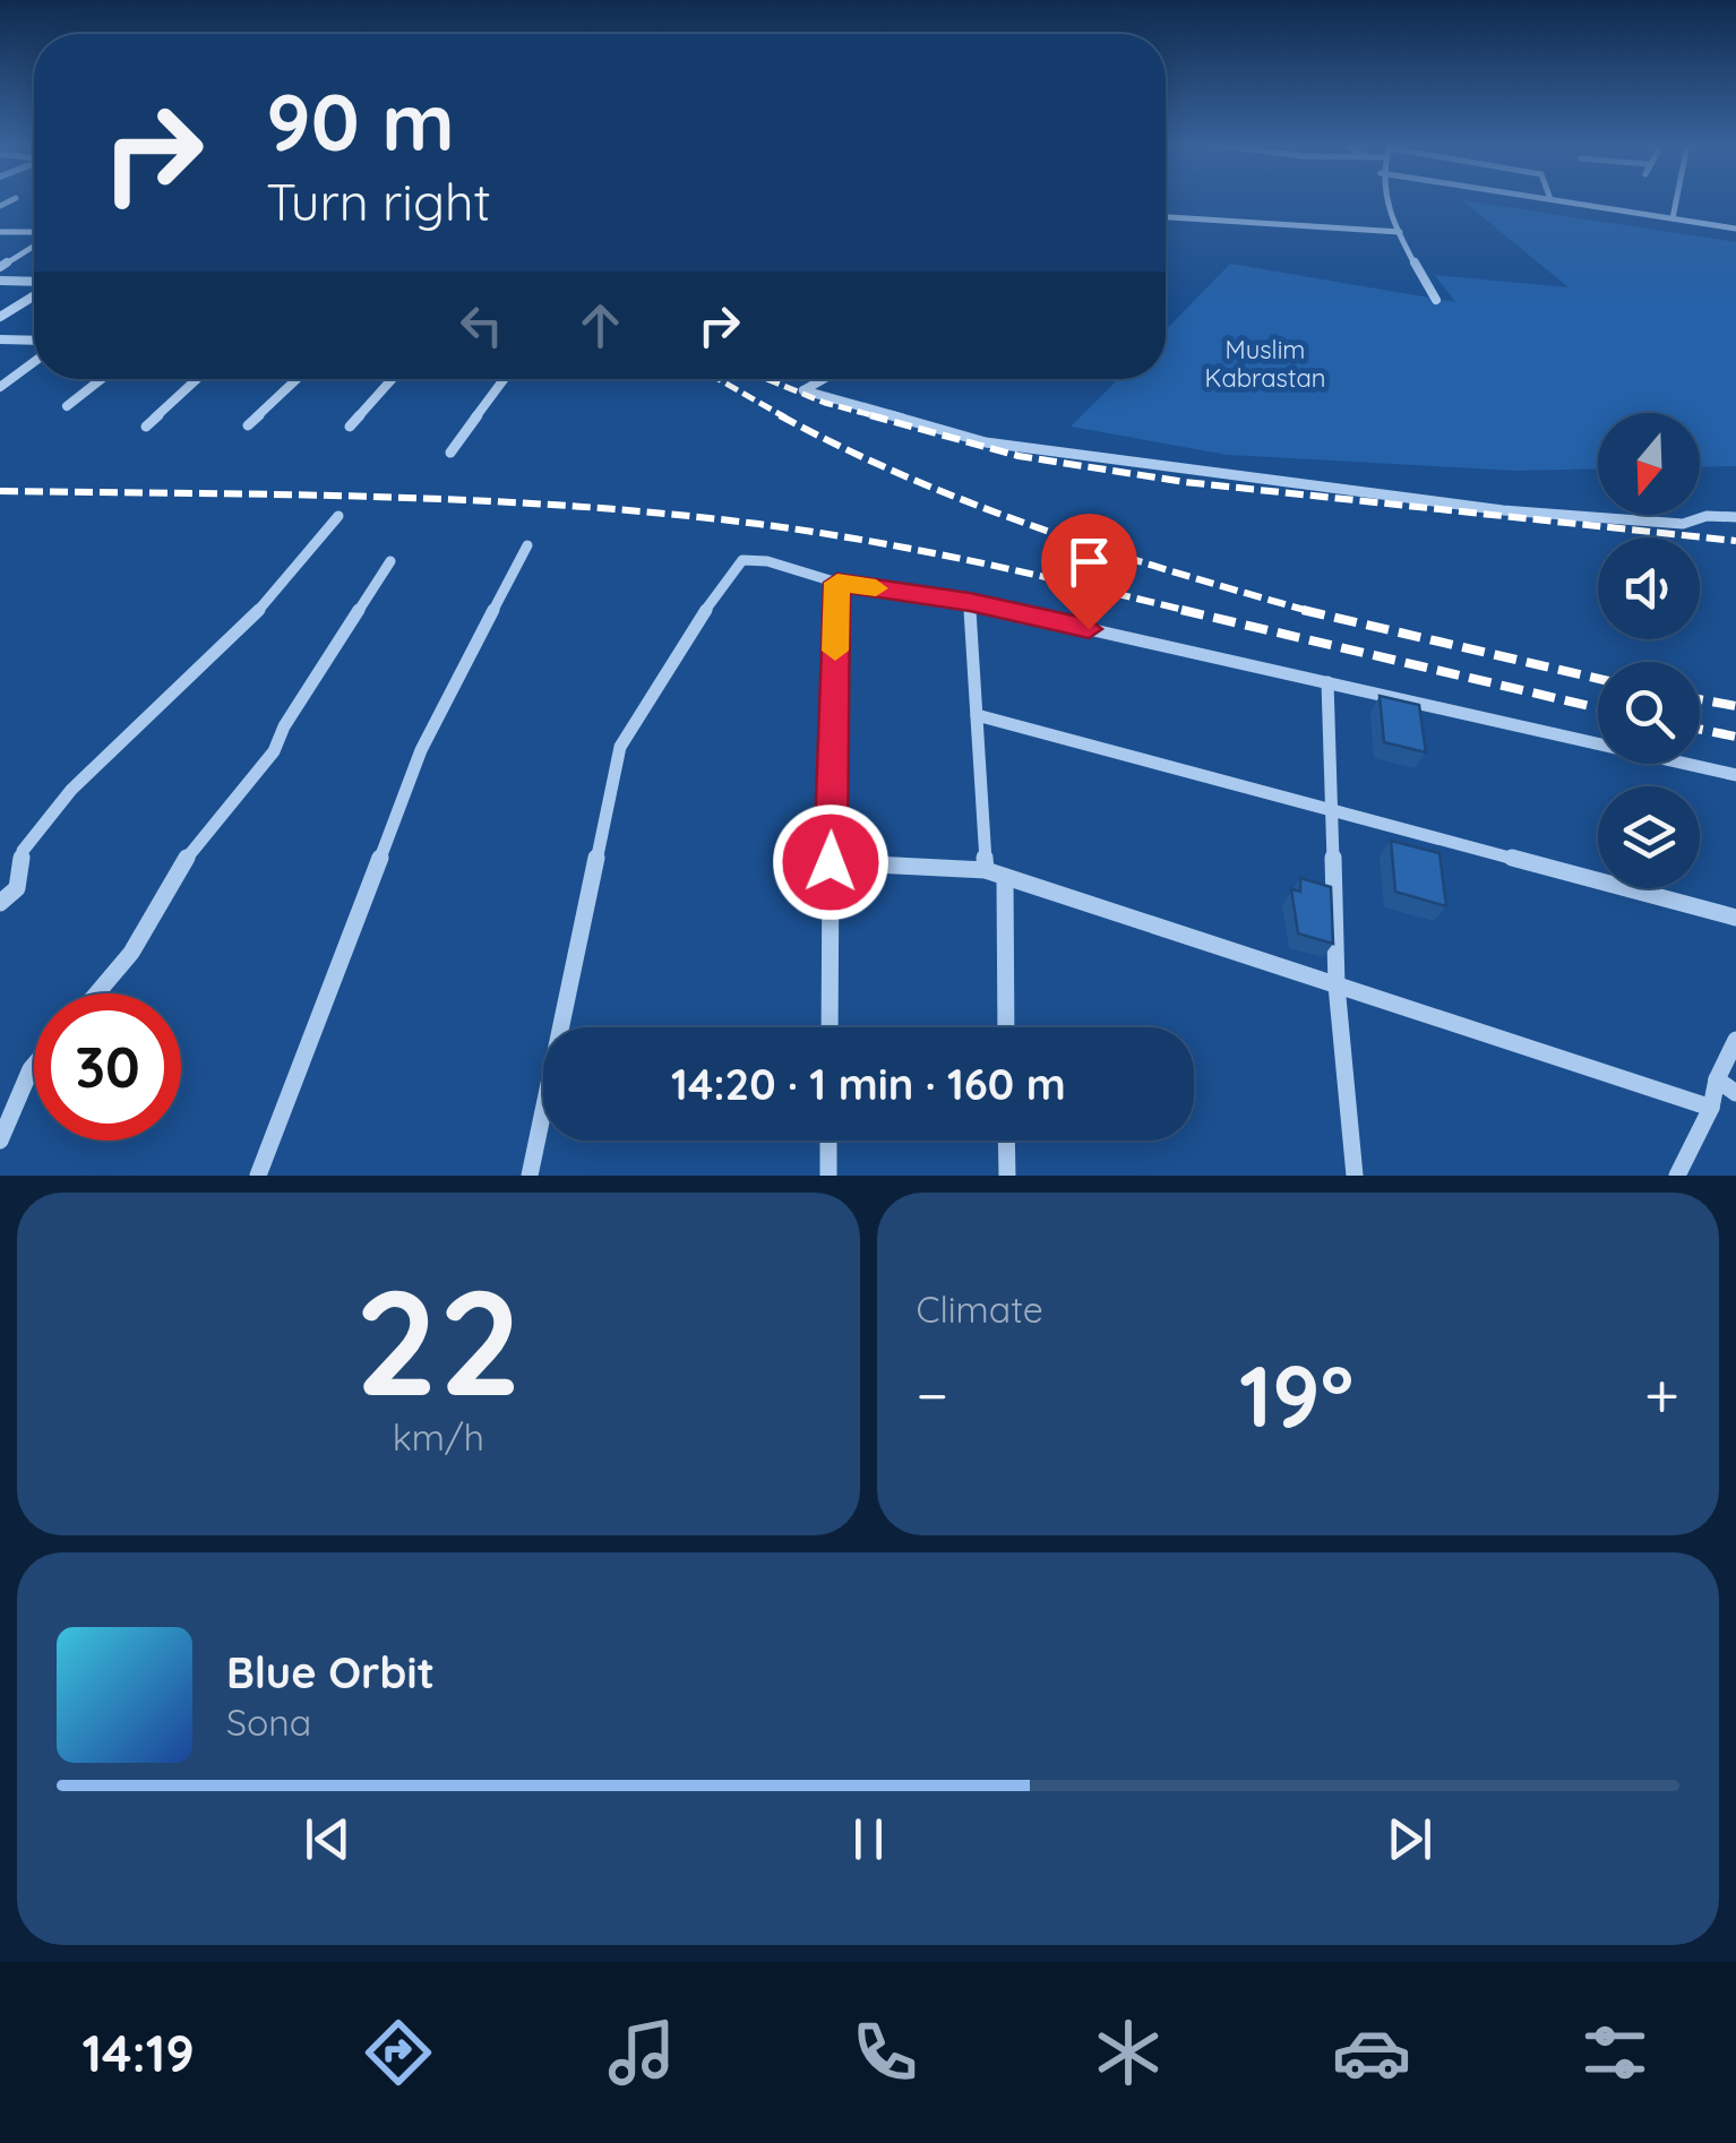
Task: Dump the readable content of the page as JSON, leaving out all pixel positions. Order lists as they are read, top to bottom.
{
  "parks": ["Muslim Kabrastan"],
  "north": "bottom",
  "page": {
    "turn": ["90 m", "Turn right"],
    "limit": "30",
    "trip": "14:20 · 1 min · 160 m",
    "tile": [
      ["22", "km/h"],
      "Climate"
    ],
    "heat": ["−", "19°", "+"],
    "song": ["Blue Orbit", "Sona"],
    "tabs": "14:19"
  }
}
